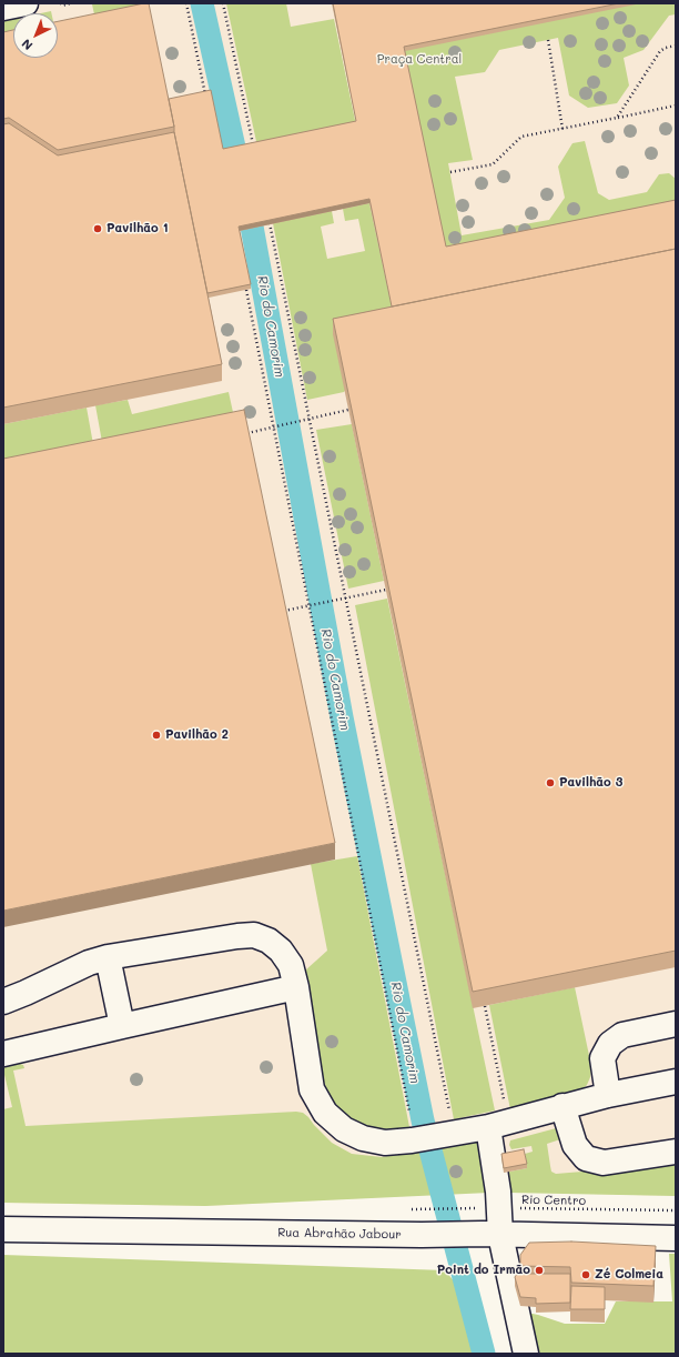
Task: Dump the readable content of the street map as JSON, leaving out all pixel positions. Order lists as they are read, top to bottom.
{
  "streets": {
    "street": ["Rua Abrahão Jabour"],
    "path": ["Rio Centro"]
  },
  "water": ["Rio do Camorim"],
  "parks": ["Praça Central"],
  "places": [
    "Pavilhão 1",
    "Pavilhão 2",
    "Pavilhão 3",
    "Point do Irmão",
    "Zé Colmeia"
  ],
  "north": "bottom left"
}
